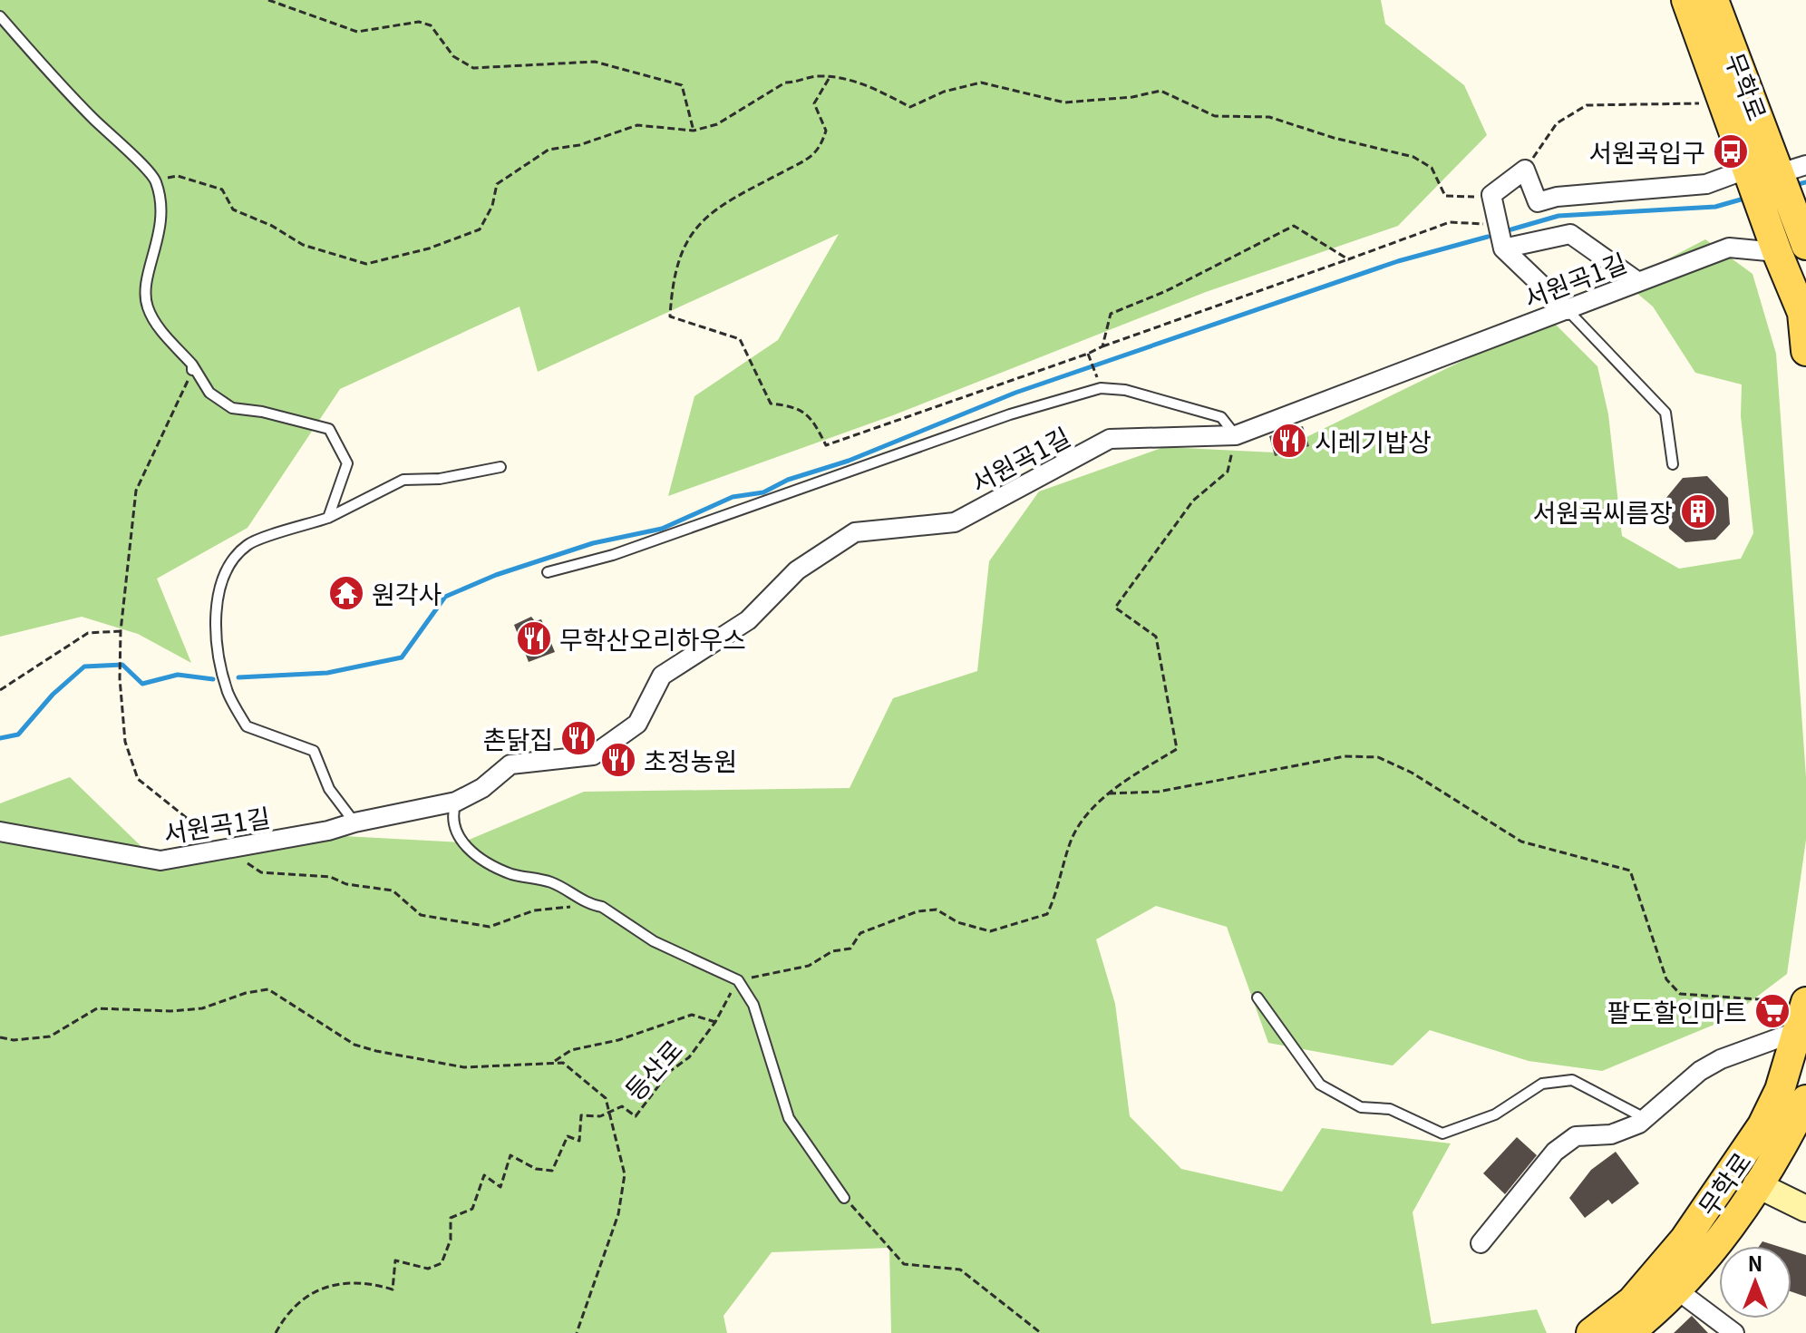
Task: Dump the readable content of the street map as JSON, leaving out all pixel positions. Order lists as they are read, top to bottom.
{
  "streets": {
    "main road": ["무학로"],
    "street": ["서원곡1길"],
    "path": ["등산로"]
  },
  "crossings": [
    ["무학로", "서원곡1길"]
  ],
  "places": {
    "bus stop": ["서원곡입구"],
    "restaurant": [
      "시레기밥상",
      "무학산오리하우스",
      "촌닭집",
      "초정농원"
    ],
    "building": ["서원곡씨름장"],
    "temple": ["원각사"],
    "supermarket": ["팔도할인마트"]
  },
  "north": "top"
}
